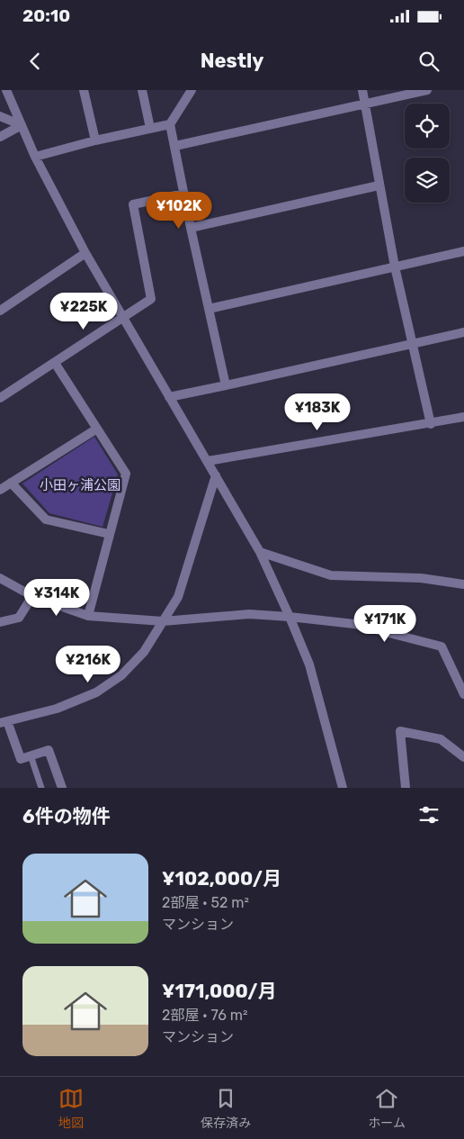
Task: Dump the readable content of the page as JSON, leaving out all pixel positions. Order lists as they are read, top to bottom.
{
  "parks": ["小田ヶ浦公園"],
  "page": {
    "status": "20:10",
    "header": "Nestly",
    "price": [
      "¥102K",
      "¥225K",
      "¥183K",
      "¥314K",
      "¥171K",
      "¥216K"
    ],
    "heading": "6件の物件",
    "list": [
      {
        "name": "¥102,000/月",
        "note": "2部屋 · 52 m² · マンション"
      },
      {
        "name": "¥171,000/月",
        "note": "2部屋 · 76 m² · マンション"
      }
    ],
    "tabs": ["地図", "保存済み", "ホーム"]
  }
}
